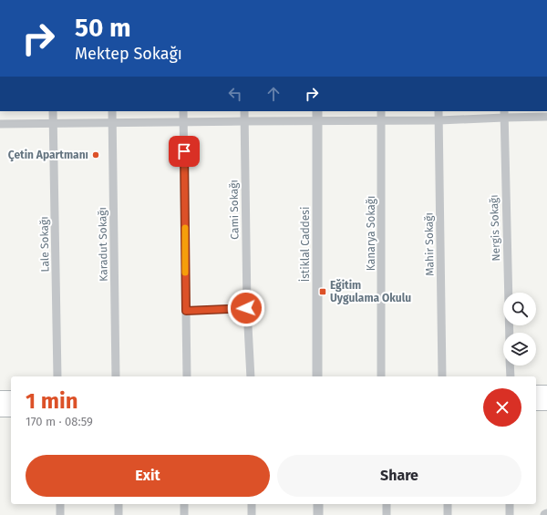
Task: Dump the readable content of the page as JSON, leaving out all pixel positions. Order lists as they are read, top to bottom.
{
  "streets": {
    "street": [
      "Cami Sokağı",
      "Nergis Sokağı",
      "Kanarya Sokağı",
      "Lale Sokağı",
      "Karadut Sokağı",
      "İstiklal Caddesi",
      "Mahir Sokağı"
    ]
  },
  "places": {
    "other": ["Çetin Apartmanı"],
    "transit": ["Eğitim Uygulama Okulu"]
  },
  "page": {
    "turn": ["50 m", "Mektep Sokağı"],
    "heading": ["1 min", "170 m · 08:59"],
    "buttons": ["Exit", "Share"]
  }
}
